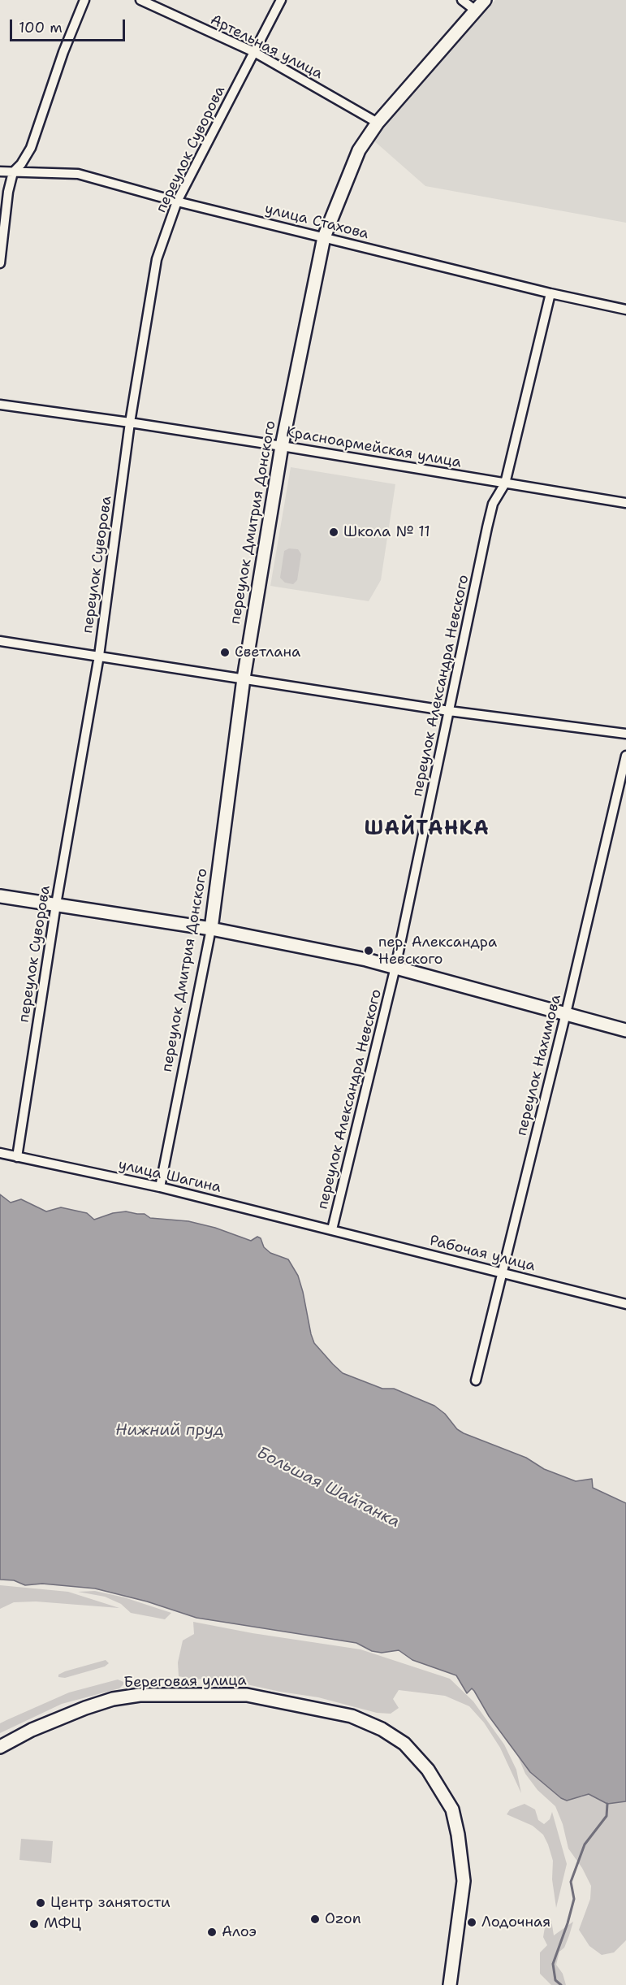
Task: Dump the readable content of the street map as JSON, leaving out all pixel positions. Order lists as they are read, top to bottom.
{
  "streets": {
    "street": [
      "Артельная улица",
      "переулок Суворова",
      "улица Стахова",
      "Красноармейская улица",
      "переулок Дмитрия Донского",
      "переулок Александра Невского",
      "переулок Нахимова",
      "улица Шагина",
      "Рабочая улица",
      "Береговая улица"
    ]
  },
  "crossings": [
    ["Артельная улица", "переулок Суворова"],
    ["Артельная улица", "переулок Дмитрия Донского"],
    ["переулок Суворова", "улица Стахова"],
    ["переулок Суворова", "Красноармейская улица"],
    ["переулок Суворова", "улица Шагина"],
    ["улица Стахова", "переулок Дмитрия Донского"],
    ["улица Стахова", "переулок Александра Невского"],
    ["Красноармейская улица", "переулок Дмитрия Донского"],
    ["Красноармейская улица", "переулок Александра Невского"],
    ["переулок Дмитрия Донского", "улица Шагина"],
    ["переулок Александра Невского", "улица Шагина"],
    ["переулок Александра Невского", "Рабочая улица"],
    ["переулок Нахимова", "Рабочая улица"],
    ["улица Шагина", "Рабочая улица"]
  ],
  "districts": ["ШАЙТАНКА"],
  "water": ["Нижний пруд", "Большая Шайтанка"],
  "places": [
    "Школа № 11",
    "Светлана",
    "пер. Александра Невского",
    "Центр занятости",
    "Ozon",
    "Лодочная",
    "МФЦ",
    "Алоэ"
  ],
  "scale_bar": "100 m"
}
